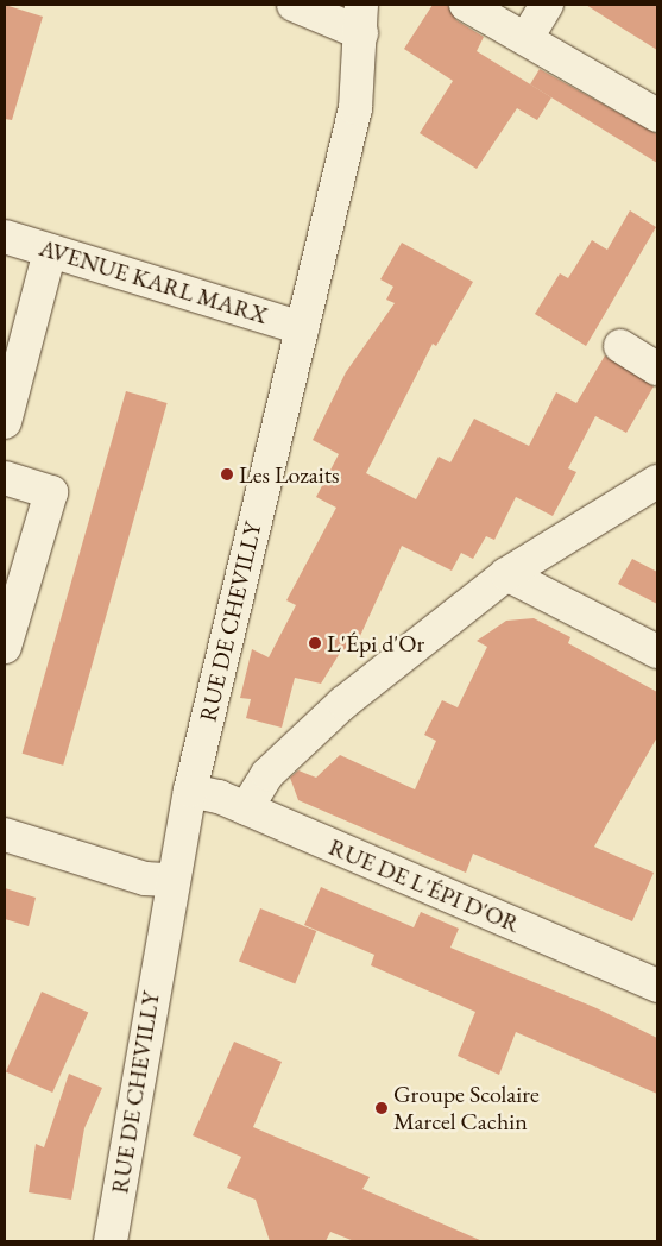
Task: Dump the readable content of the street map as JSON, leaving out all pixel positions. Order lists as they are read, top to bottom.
{
  "streets": {
    "street": ["AVENUE KARL MARX", "RUE DE CHEVILLY", "RUE DE L'ÉPI D'OR"]
  },
  "crossings": [
    ["AVENUE KARL MARX", "RUE DE CHEVILLY"],
    ["RUE DE CHEVILLY", "RUE DE L'ÉPI D'OR"]
  ],
  "places": ["Les Lozaits", "L'Épi d'Or", "Groupe Scolaire Marcel Cachin"]
}
